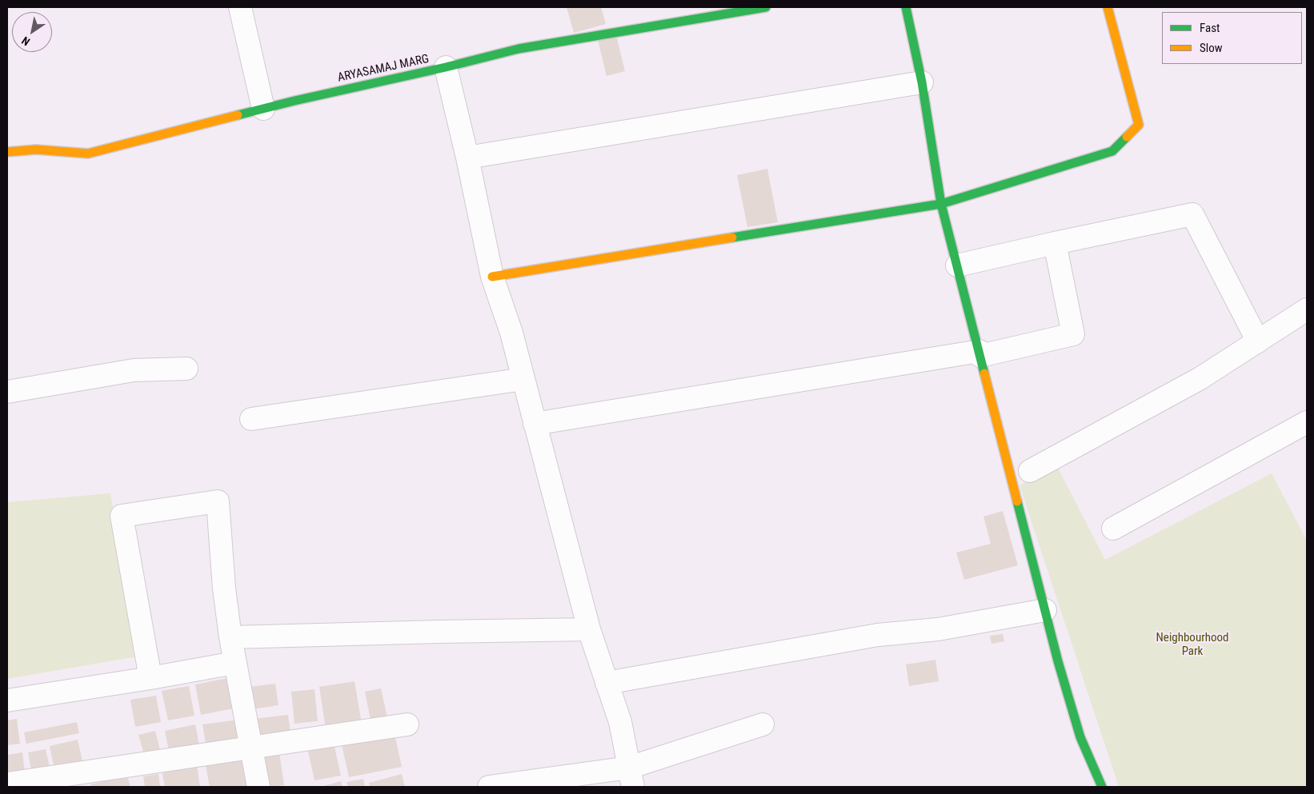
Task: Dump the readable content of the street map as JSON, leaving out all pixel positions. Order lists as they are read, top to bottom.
{
  "streets": {
    "street": ["ARYASAMAJ MARG"]
  },
  "parks": ["Neighbourhood Park"],
  "legend": ["Fast", "Slow"],
  "north": "bottom left"
}
